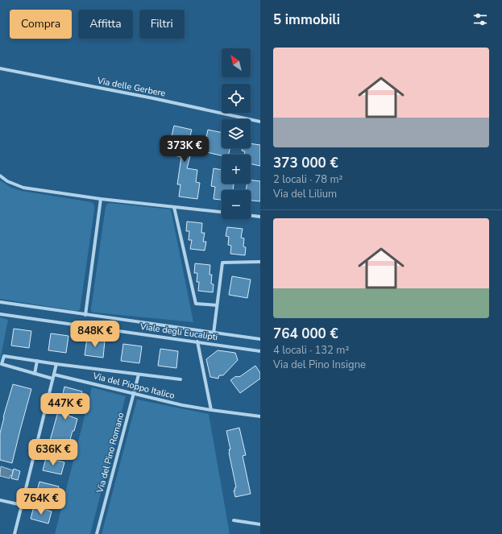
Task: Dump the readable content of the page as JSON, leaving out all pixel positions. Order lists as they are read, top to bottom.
{
  "streets": {
    "street": [
      "Via delle Gerbere",
      "Viale degli Eucalipti",
      "Via del Pioppo Italico",
      "Via del Pino Romano"
    ]
  },
  "crossings": [
    ["Via del Pioppo Italico", "Via del Pino Romano"]
  ],
  "north": "top left",
  "page": {
    "heading": "5 immobili",
    "chip": ["Compra", "Affitta", "Filtri"],
    "list": [
      {
        "name": "373 000 €",
        "note": "2 locali · 78 m² · Via del Lilium"
      },
      {
        "name": "764 000 €",
        "note": "4 locali · 132 m² · Via del Pino Insigne"
      }
    ],
    "map_buttons": ["+", "−"],
    "price": [
      "373K €",
      "848K €",
      "447K €",
      "636K €",
      "764K €"
    ]
  }
}
